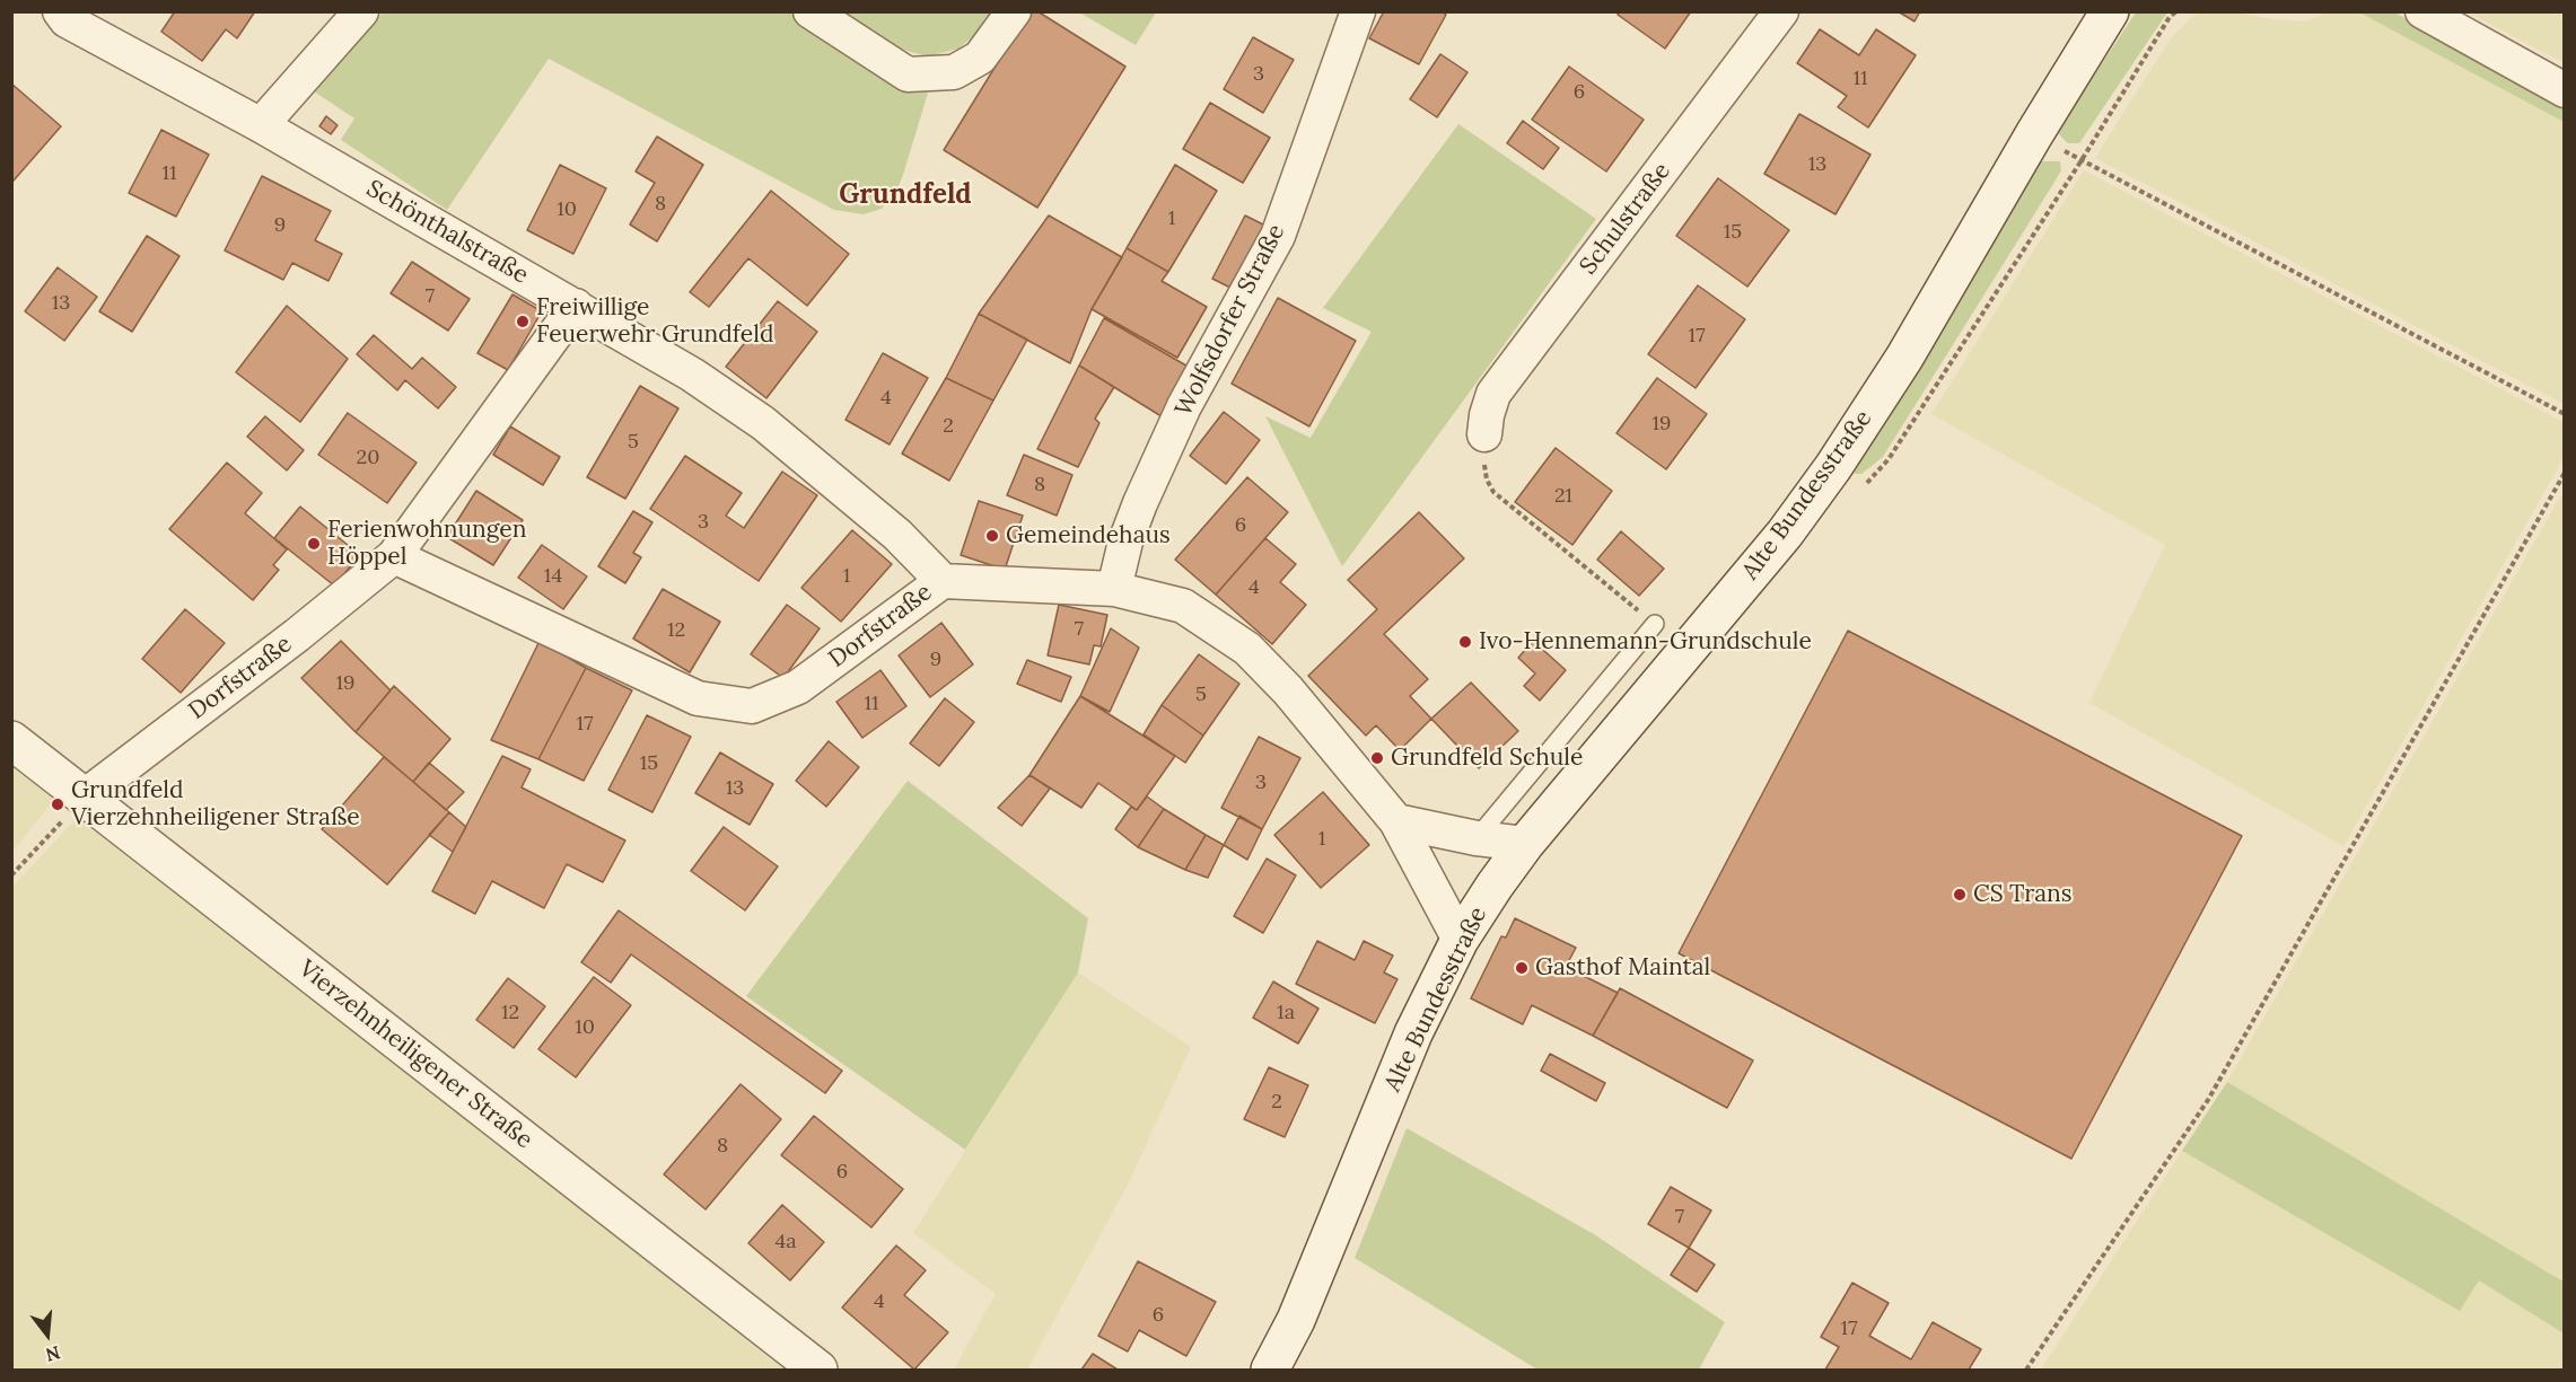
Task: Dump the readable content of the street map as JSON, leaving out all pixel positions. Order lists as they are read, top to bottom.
{
  "streets": {
    "main road": ["Alte Bundesstraße", "Vierzehnheiligener Straße"],
    "street": [
      "Schulstraße",
      "Schönthalstraße",
      "Wolfsdorfer Straße",
      "Dorfstraße"
    ]
  },
  "crossings": [
    ["Schönthalstraße", "Dorfstraße"],
    ["Wolfsdorfer Straße", "Dorfstraße"],
    ["Alte Bundesstraße", "Dorfstraße"],
    ["Dorfstraße", "Vierzehnheiligener Straße"]
  ],
  "districts": ["Grundfeld"],
  "places": [
    "Freiwillige Feuerwehr Grundfeld",
    "Gemeindehaus",
    "Ferienwohnungen Höppel",
    "Ivo-Hennemann-Grundschule",
    "Grundfeld Schule",
    "Grundfeld Vierzehnheiligener Straße",
    "CS Trans",
    "Gasthof Maintal"
  ],
  "house_numbers": [
    "3",
    "11",
    "6",
    "13",
    "11",
    "8",
    "10",
    "1",
    "9",
    "15",
    "7",
    "13",
    "17",
    "4",
    "19",
    "2",
    "5",
    "20",
    "8",
    "21",
    "3",
    "6",
    "14",
    "1",
    "4",
    "7",
    "12",
    "9",
    "19",
    "5",
    "11",
    "17",
    "15",
    "3",
    "13",
    "1",
    "12",
    "1a",
    "10",
    "2",
    "8",
    "6",
    "7",
    "4a",
    "4",
    "6",
    "17"
  ],
  "north": "bottom"
}
